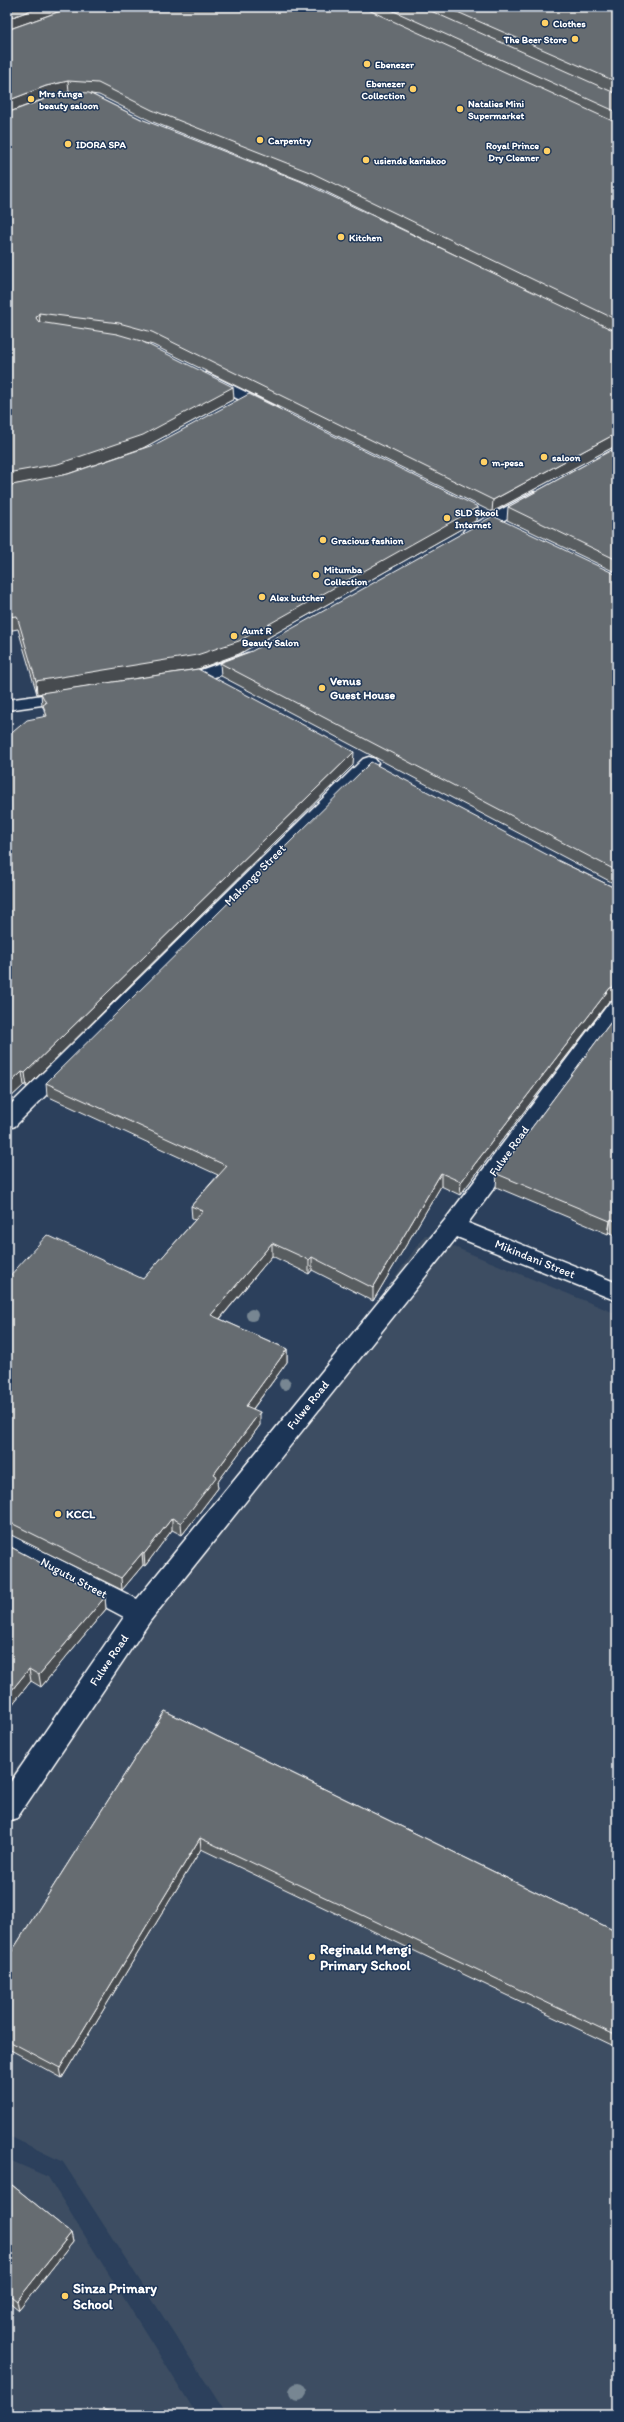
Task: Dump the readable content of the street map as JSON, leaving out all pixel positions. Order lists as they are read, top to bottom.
{
  "streets": {
    "street": [
      "Makongo Street",
      "Fulwe Road",
      "Mikindani Street",
      "Nugutu Street"
    ]
  },
  "crossings": [
    ["Fulwe Road", "Mikindani Street"],
    ["Fulwe Road", "Nugutu Street"]
  ],
  "places": [
    "Clothes",
    "The Beer Store",
    "Ebenezer",
    "Ebenezer Collection",
    "Mrs funga beauty saloon",
    "Natalies Mini Supermarket",
    "Carpentry",
    "IDORA SPA",
    "Royal Prince Dry Cleaner",
    "usiende kariakoo",
    "Kitchen",
    "saloon",
    "m-pesa",
    "SLD Skool Internet",
    "Gracious fashion",
    "Mitumba Collection",
    "Alex butcher",
    "Aunt R Beauty Salon",
    "Venus Guest House",
    "KCCL",
    "Reginald Mengi Primary School",
    "Sinza Primary School"
  ]
}
